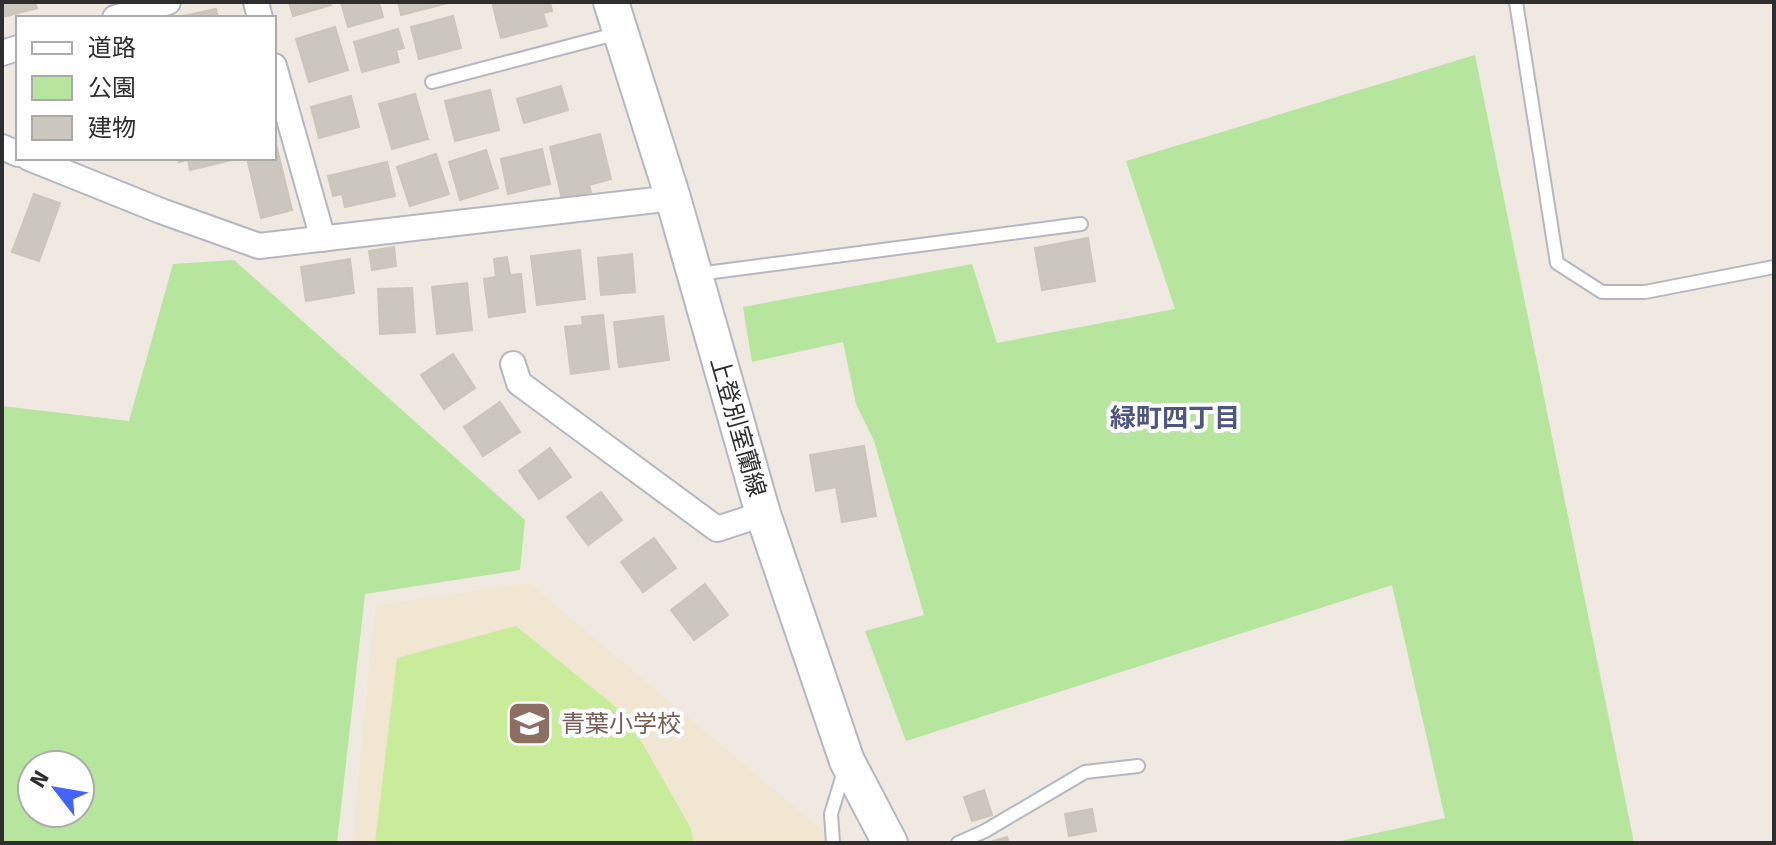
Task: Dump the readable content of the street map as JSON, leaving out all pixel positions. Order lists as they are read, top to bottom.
{
  "streets": {
    "main road": ["上登別室蘭線"]
  },
  "districts": ["緑町四丁目"],
  "places": {
    "school or university": ["青葉小学校"]
  },
  "legend": ["道路", "公園", "建物"],
  "north": "top left"
}
